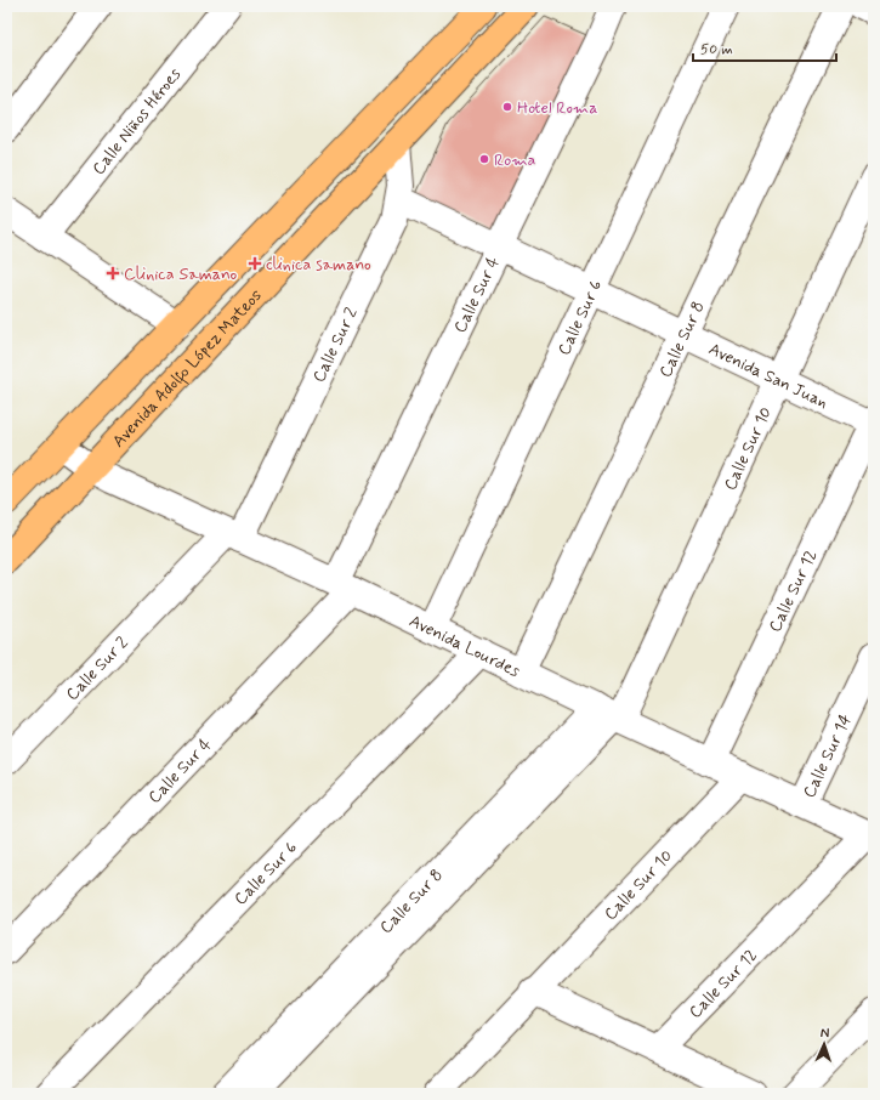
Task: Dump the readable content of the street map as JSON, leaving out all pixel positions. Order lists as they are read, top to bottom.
{
  "streets": {
    "main road": ["Avenida Adolfo López Mateos"],
    "street": [
      "Calle Niños Héroes",
      "Calle Sur 4",
      "Calle Sur 6",
      "Calle Sur 8",
      "Calle Sur 2",
      "Avenida San Juan",
      "Calle Sur 10",
      "Calle Sur 12",
      "Avenida Lourdes",
      "Calle Sur 14"
    ]
  },
  "crossings": [
    ["Calle Sur 4", "Avenida San Juan"],
    ["Calle Sur 4", "Avenida Lourdes"],
    ["Calle Sur 6", "Avenida San Juan"],
    ["Calle Sur 6", "Avenida Lourdes"],
    ["Calle Sur 8", "Avenida San Juan"],
    ["Calle Sur 8", "Calle Sur 10"],
    ["Calle Sur 8", "Avenida Lourdes"],
    ["Calle Sur 2", "Avenida Adolfo López Mateos"],
    ["Calle Sur 2", "Avenida San Juan"],
    ["Calle Sur 2", "Avenida Lourdes"],
    ["Avenida Adolfo López Mateos", "Avenida Lourdes"],
    ["Avenida San Juan", "Calle Sur 10"],
    ["Avenida San Juan", "Calle Sur 12"],
    ["Calle Sur 10", "Avenida Lourdes"],
    ["Calle Sur 12", "Avenida Lourdes"],
    ["Avenida Lourdes", "Calle Sur 14"]
  ],
  "places": {
    "other": ["Hotel Roma", "Roma"],
    "health": ["clinica samano", "Clinica Samano"]
  },
  "scale_bar": "50 m",
  "north": "top"
}
